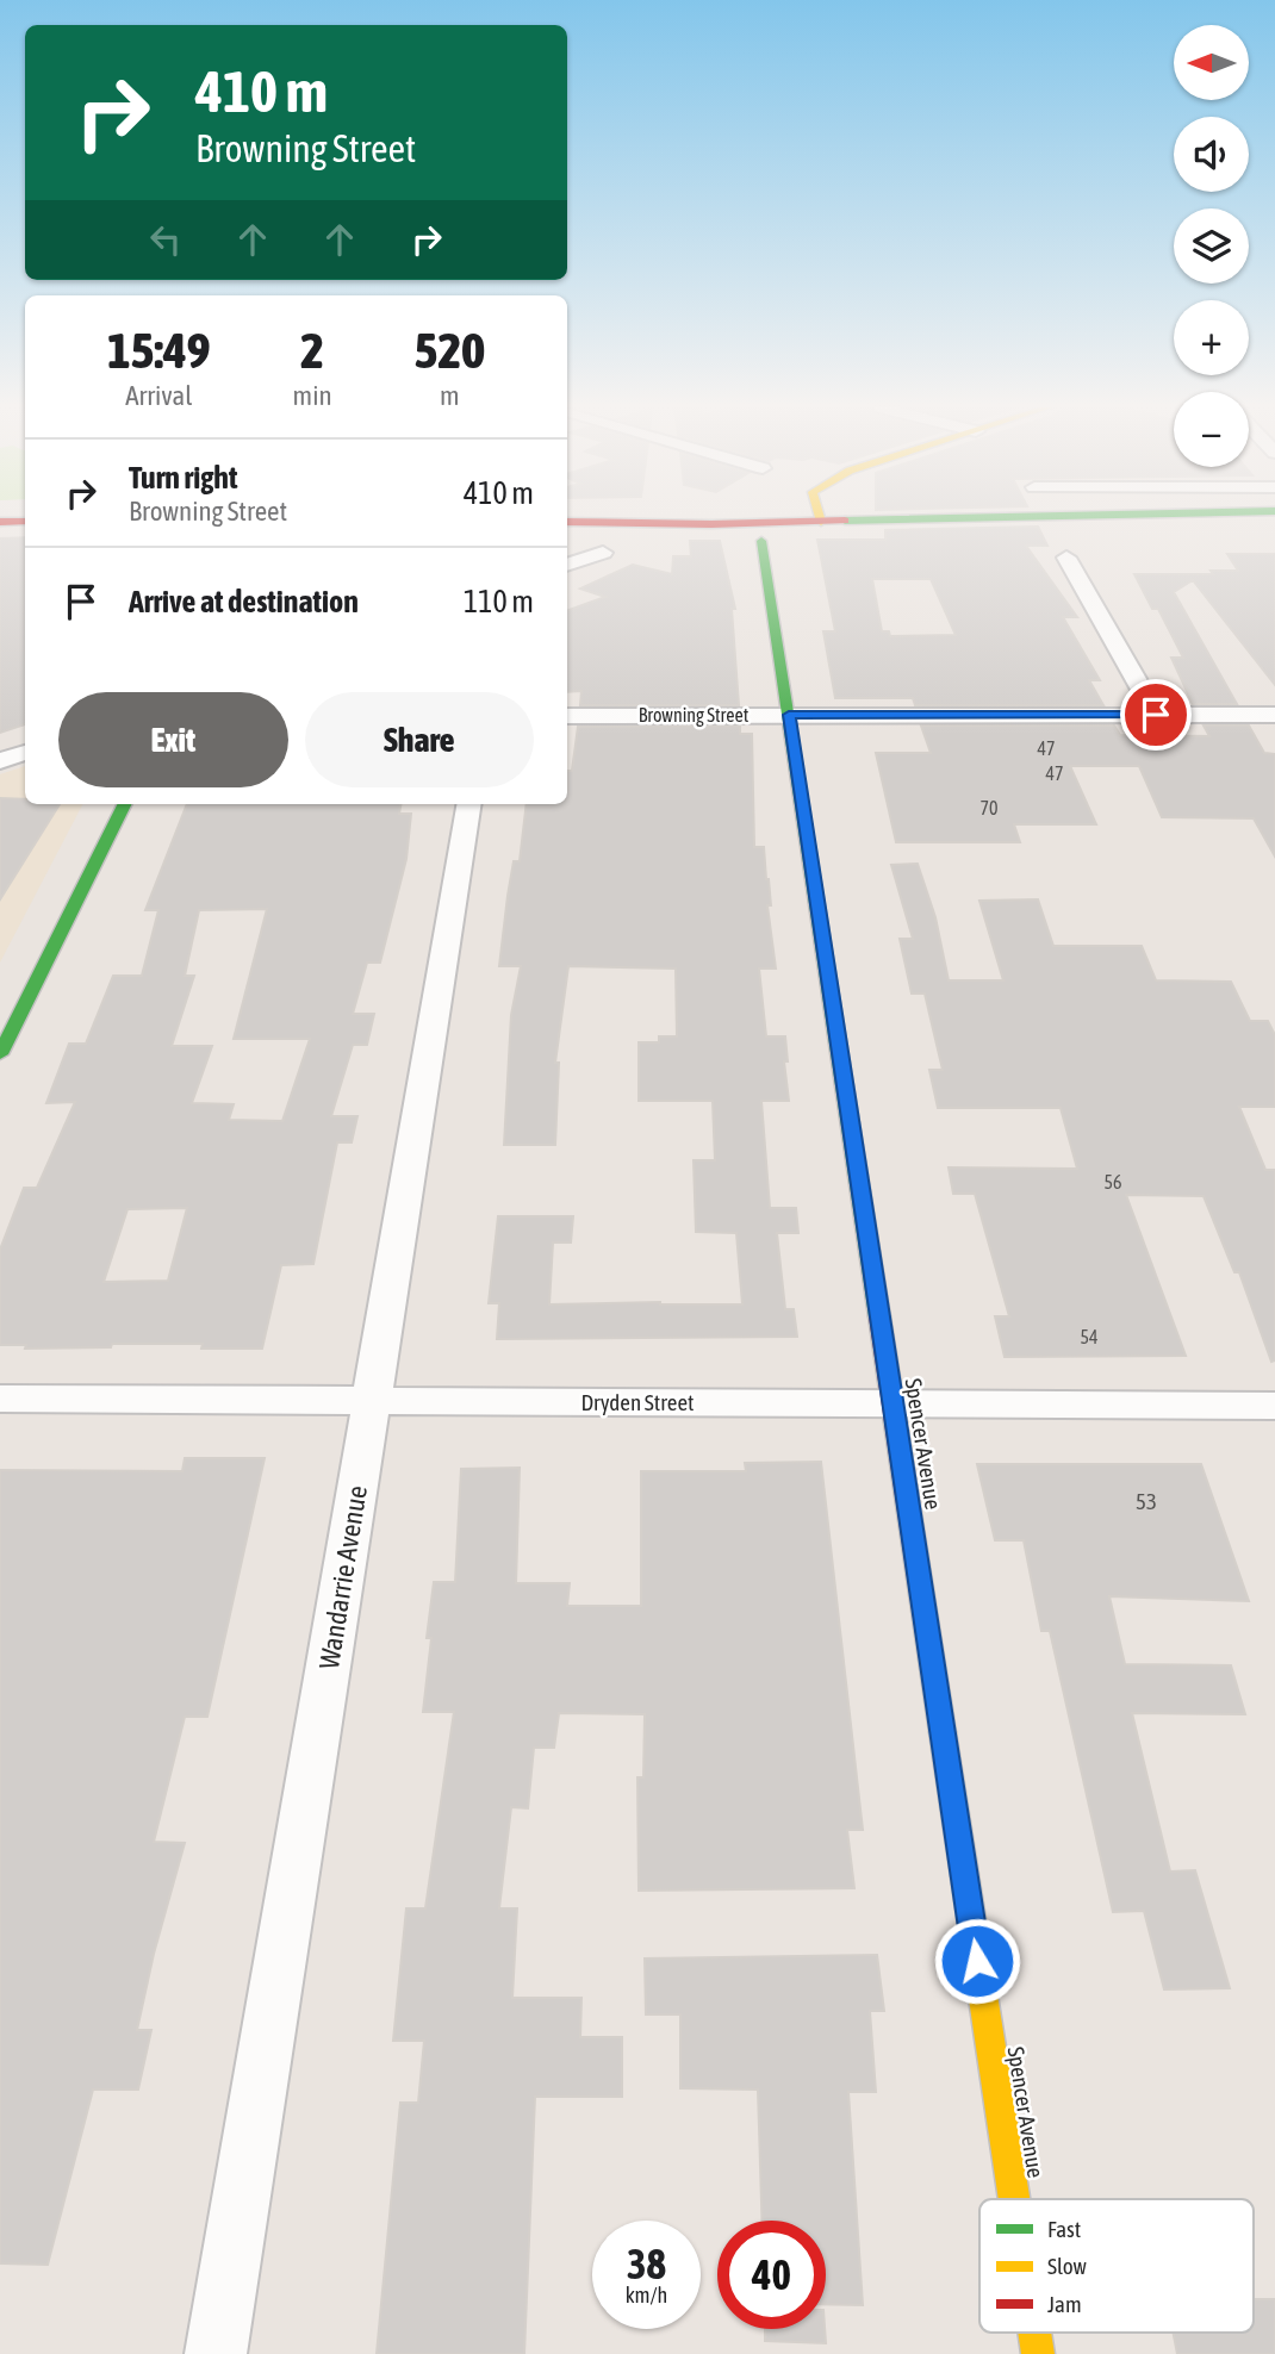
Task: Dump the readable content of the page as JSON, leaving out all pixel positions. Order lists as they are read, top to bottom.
{
  "streets": {
    "street": [
      "Browning Street",
      "Dryden Street",
      "Spencer Avenue",
      "Wandarrie Avenue"
    ]
  },
  "crossings": [
    ["Browning Street", "Spencer Avenue"],
    ["Dryden Street", "Spencer Avenue"],
    ["Dryden Street", "Wandarrie Avenue"]
  ],
  "house_numbers": [
    "47",
    "47",
    "70",
    "56",
    "54",
    "53"
  ],
  "legend": ["Fast", "Slow", "Jam"],
  "north": "left",
  "page": {
    "map_buttons": ["+", "−"],
    "turn": ["410 m", "Browning Street"],
    "eta": [
      "15:49",
      "Arrival",
      "2",
      "min",
      "520",
      "m"
    ],
    "list": [
      {
        "name": "Turn right",
        "note": "Browning Street",
        "value": "410 m"
      },
      {
        "name": "Arrive at destination",
        "value": "110 m"
      }
    ],
    "buttons": ["Exit", "Share"],
    "speed": "38 km/h",
    "limit": "40"
  }
}
